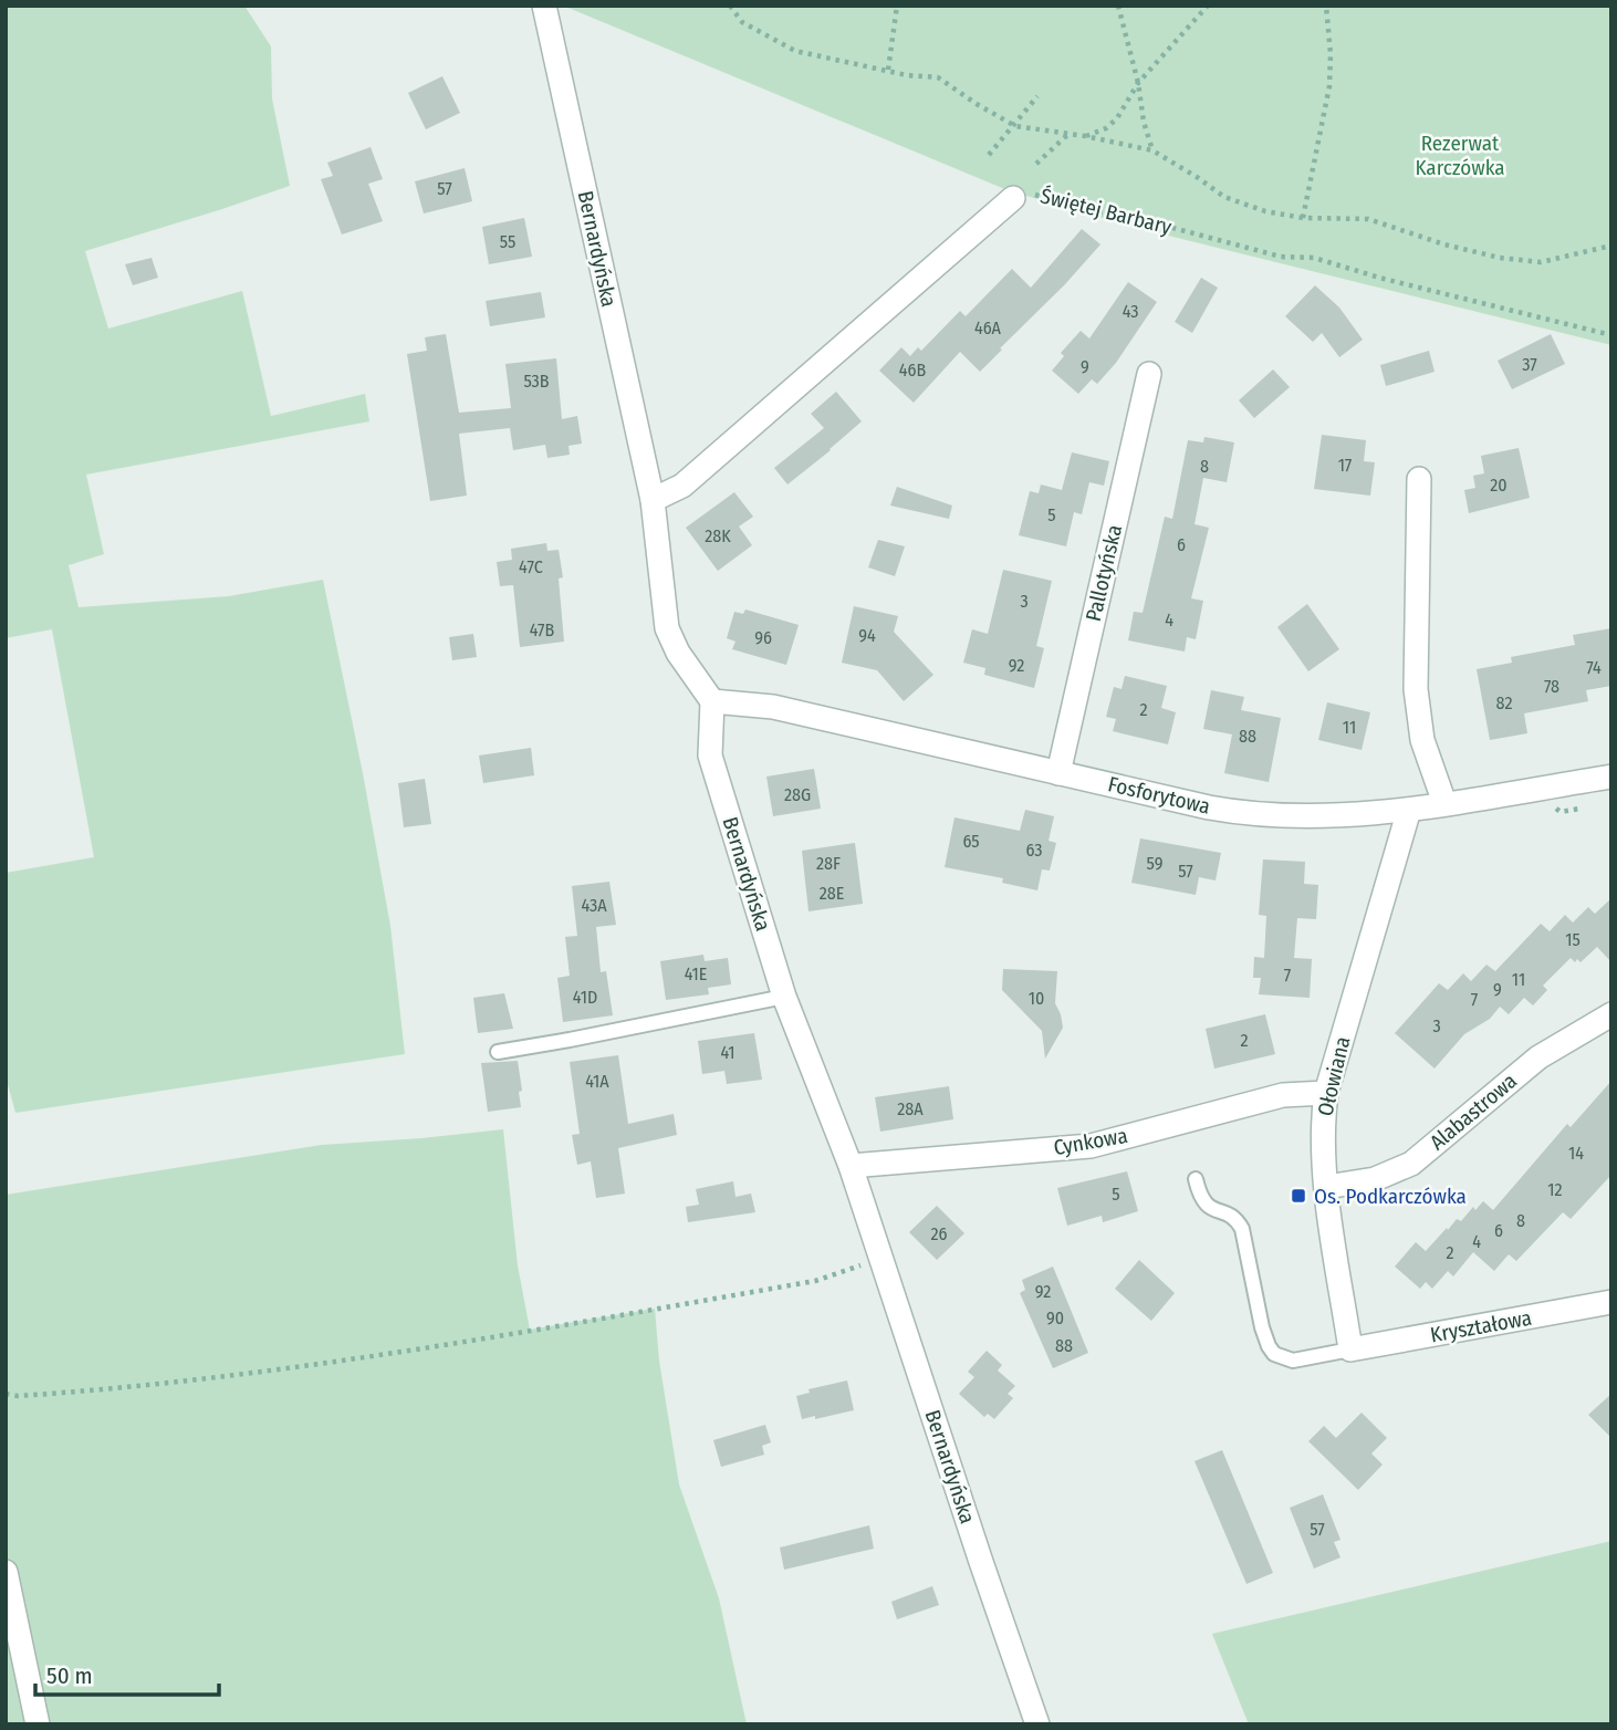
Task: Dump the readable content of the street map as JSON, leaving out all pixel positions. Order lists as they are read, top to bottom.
{
  "streets": {
    "street": [
      "Świętej Barbary",
      "Bernardyńska",
      "Pallotyńska",
      "Fosforytowa",
      "Ołowiana",
      "Alabastrowa",
      "Cynkowa",
      "Kryształowa"
    ]
  },
  "crossings": [
    ["Świętej Barbary", "Bernardyńska"],
    ["Bernardyńska", "Fosforytowa"],
    ["Bernardyńska", "Cynkowa"],
    ["Pallotyńska", "Fosforytowa"],
    ["Fosforytowa", "Ołowiana"],
    ["Ołowiana", "Alabastrowa"],
    ["Ołowiana", "Cynkowa"],
    ["Ołowiana", "Kryształowa"]
  ],
  "parks": ["Rezerwat Karczówka"],
  "places": {
    "transit": ["Os. Podkarczówka"]
  },
  "house_numbers": [
    "57",
    "55",
    "43",
    "46A",
    "37",
    "9",
    "46B",
    "53B",
    "17",
    "8",
    "20",
    "5",
    "28K",
    "6",
    "47C",
    "3",
    "4",
    "47B",
    "94",
    "96",
    "92",
    "74",
    "78",
    "82",
    "2",
    "11",
    "88",
    "28G",
    "65",
    "63",
    "28F",
    "59",
    "57",
    "28E",
    "43A",
    "15",
    "41E",
    "7",
    "11",
    "9",
    "41D",
    "10",
    "7",
    "3",
    "2",
    "41",
    "41A",
    "28A",
    "14",
    "12",
    "5",
    "8",
    "6",
    "26",
    "4",
    "2",
    "92",
    "90",
    "88",
    "57"
  ],
  "scale_bar": "50 m"
}
